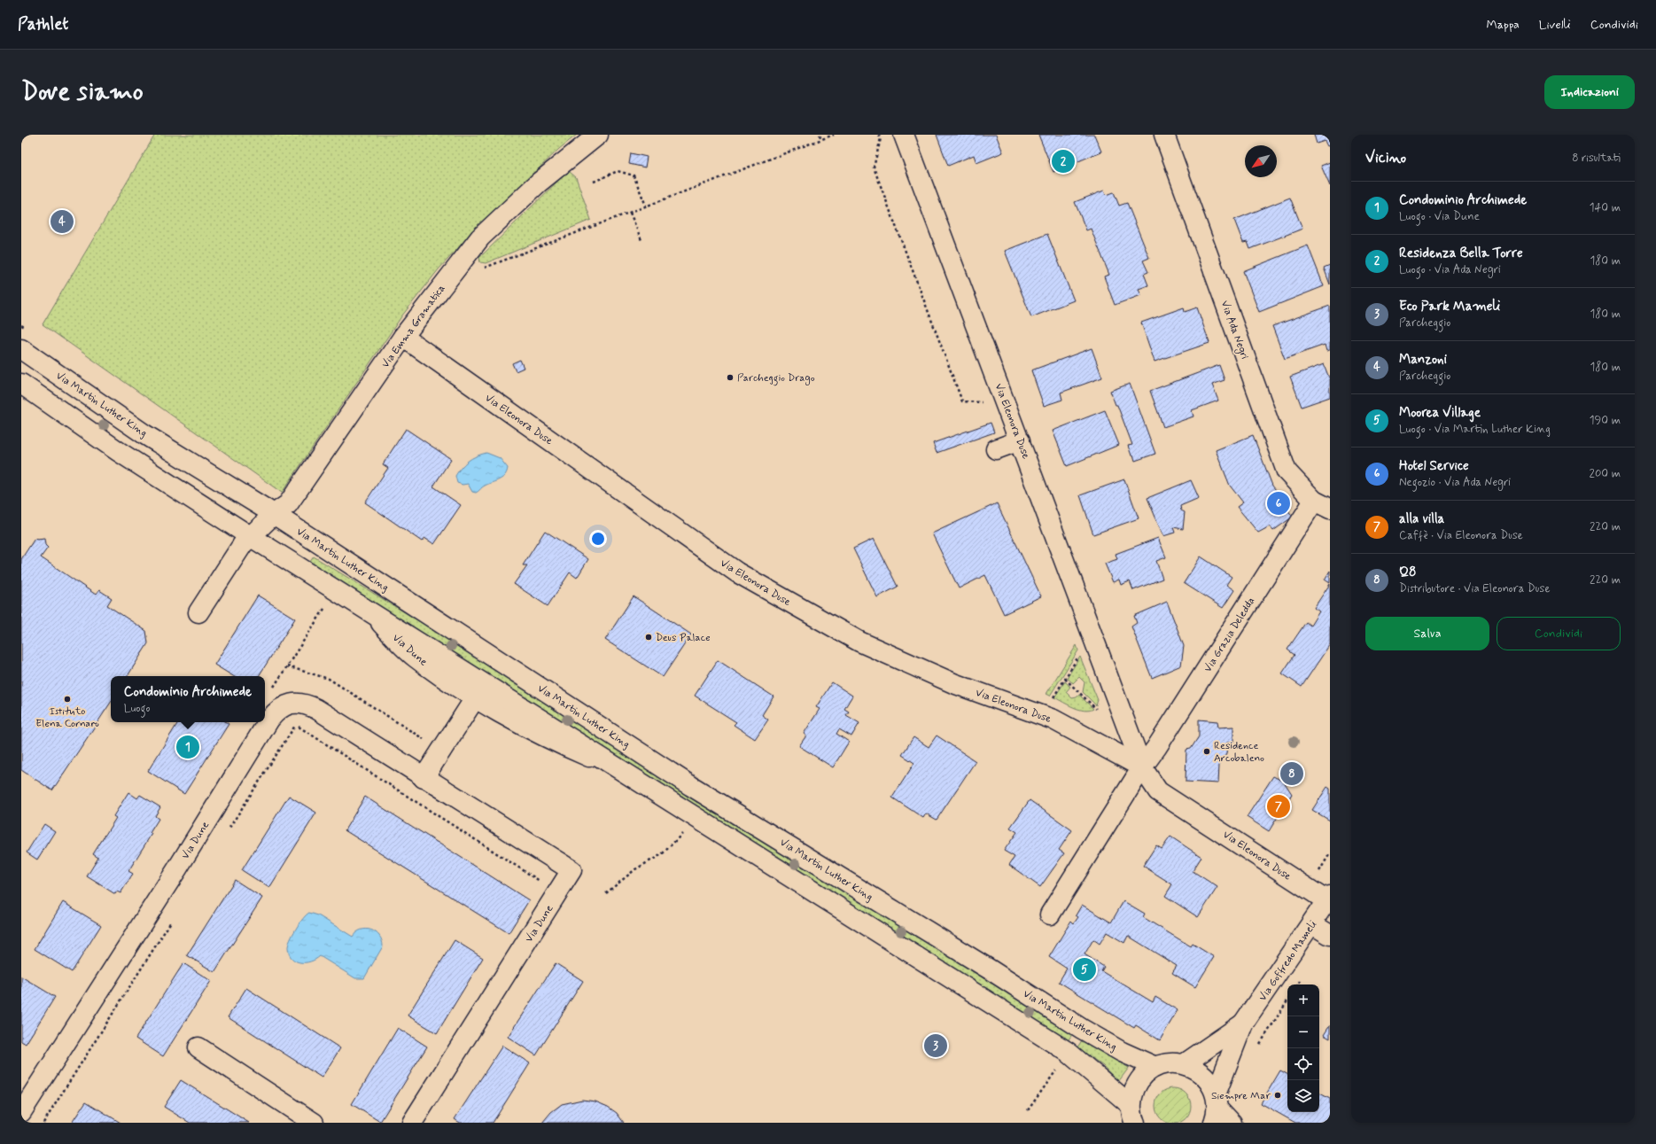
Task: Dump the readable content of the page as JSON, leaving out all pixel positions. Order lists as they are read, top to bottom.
{
  "streets": {
    "street": [
      "Via Emma Gramatica",
      "Via Ada Negri",
      "Via Martin Luther King",
      "Via Eleonora Duse",
      "Via Grazia Deledda",
      "Via Dune",
      "Via Goffredo Mameli"
    ]
  },
  "crossings": [
    ["Via Emma Gramatica", "Via Martin Luther King"],
    ["Via Emma Gramatica", "Via Eleonora Duse"],
    ["Via Ada Negri", "Via Grazia Deledda"],
    ["Via Eleonora Duse", "Via Grazia Deledda"],
    ["Via Eleonora Duse", "Via Goffredo Mameli"]
  ],
  "places": [
    "Parcheggio Drago",
    "Deus Palace",
    "Istituto Elena Cornaro",
    "Residence Arcobaleno",
    "Siempre Mar"
  ],
  "north": "bottom left",
  "page": {
    "header": "Pathlet",
    "nav": ["Mappa", "Livelli", "Condividi"],
    "buttons": [
      "Indicazioni",
      ["Salva", "Condividi"]
    ],
    "title": "Dove siamo",
    "heading": ["Vicino", "8 risultati"],
    "pins": [
      "2",
      "4",
      "6",
      "1",
      "8",
      "7",
      "5",
      "3"
    ],
    "list": [
      {
        "mark": "1",
        "name": "Condominio Archimede",
        "note": "Luogo · Via Dune",
        "value": "140 m"
      },
      {
        "mark": "2",
        "name": "Residenza Bella Torre",
        "note": "Luogo · Via Ada Negri",
        "value": "180 m"
      },
      {
        "mark": "3",
        "name": "Eco Park Mameli",
        "note": "Parcheggio",
        "value": "180 m"
      },
      {
        "mark": "4",
        "name": "Manzoni",
        "note": "Parcheggio",
        "value": "180 m"
      },
      {
        "mark": "5",
        "name": "Moorea Village",
        "note": "Luogo · Via Martin Luther King",
        "value": "190 m"
      },
      {
        "mark": "6",
        "name": "Hotel Service",
        "note": "Negozio · Via Ada Negri",
        "value": "200 m"
      },
      {
        "mark": "7",
        "name": "alla villa",
        "note": "Caffè · Via Eleonora Duse",
        "value": "220 m"
      },
      {
        "mark": "8",
        "name": "Q8",
        "note": "Distributore · Via Eleonora Duse",
        "value": "220 m"
      }
    ],
    "popup": ["Condominio Archimede", "Luogo"],
    "map_buttons": ["+", "−"]
  }
}
